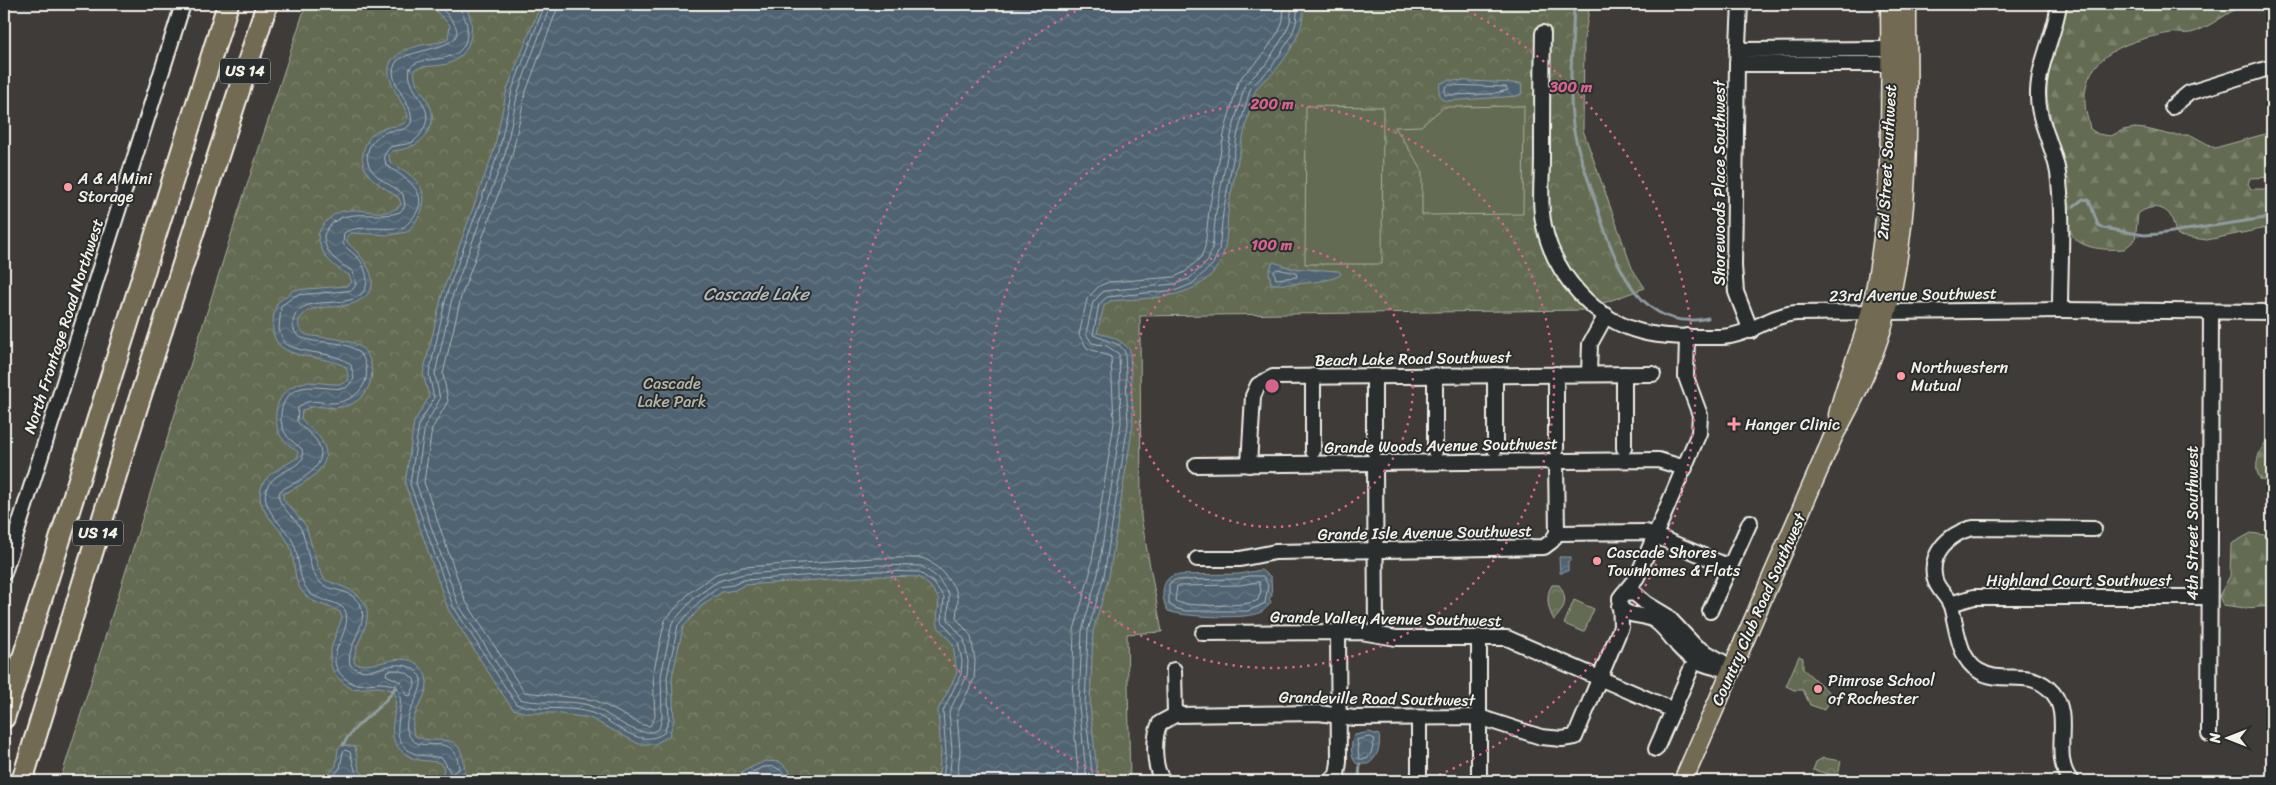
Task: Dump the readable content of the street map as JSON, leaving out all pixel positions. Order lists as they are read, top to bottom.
{
  "streets": {
    "highway": ["US 14"],
    "main road": ["2nd Street Southwest", "Country Club Road Southwest"],
    "street": [
      "Shorewoods Place Southwest",
      "23rd Avenue Southwest",
      "North Frontage Road Northwest",
      "Beach Lake Road Southwest",
      "Grande Woods Avenue Southwest",
      "4th Street Southwest",
      "Grande Isle Avenue Southwest",
      "Highland Court Southwest",
      "Grande Valley Avenue Southwest",
      "Grandeville Road Southwest"
    ]
  },
  "crossings": [
    ["2nd Street Southwest", "23rd Avenue Southwest"],
    ["2nd Street Southwest", "Country Club Road Southwest"],
    ["Shorewoods Place Southwest", "23rd Avenue Southwest"],
    ["23rd Avenue Southwest", "4th Street Southwest"],
    ["23rd Avenue Southwest", "Grandeville Road Southwest"],
    ["Beach Lake Road Southwest", "Grande Woods Avenue Southwest"],
    ["Grande Woods Avenue Southwest", "Grandeville Road Southwest"],
    ["4th Street Southwest", "Highland Court Southwest"],
    ["Grande Isle Avenue Southwest", "Grandeville Road Southwest"],
    ["Grande Valley Avenue Southwest", "Grandeville Road Southwest"]
  ],
  "water": ["Cascade Lake"],
  "parks": ["Cascade Lake Park"],
  "places": {
    "other": [
      "A & A Mini Storage",
      "Northwestern Mutual",
      "Cascade Shores Townhomes & Flats",
      "Pimrose School of Rochester"
    ],
    "health": ["Hanger Clinic"]
  },
  "north": "left",
  "rings": ["300 m", "200 m", "100 m"]
}
